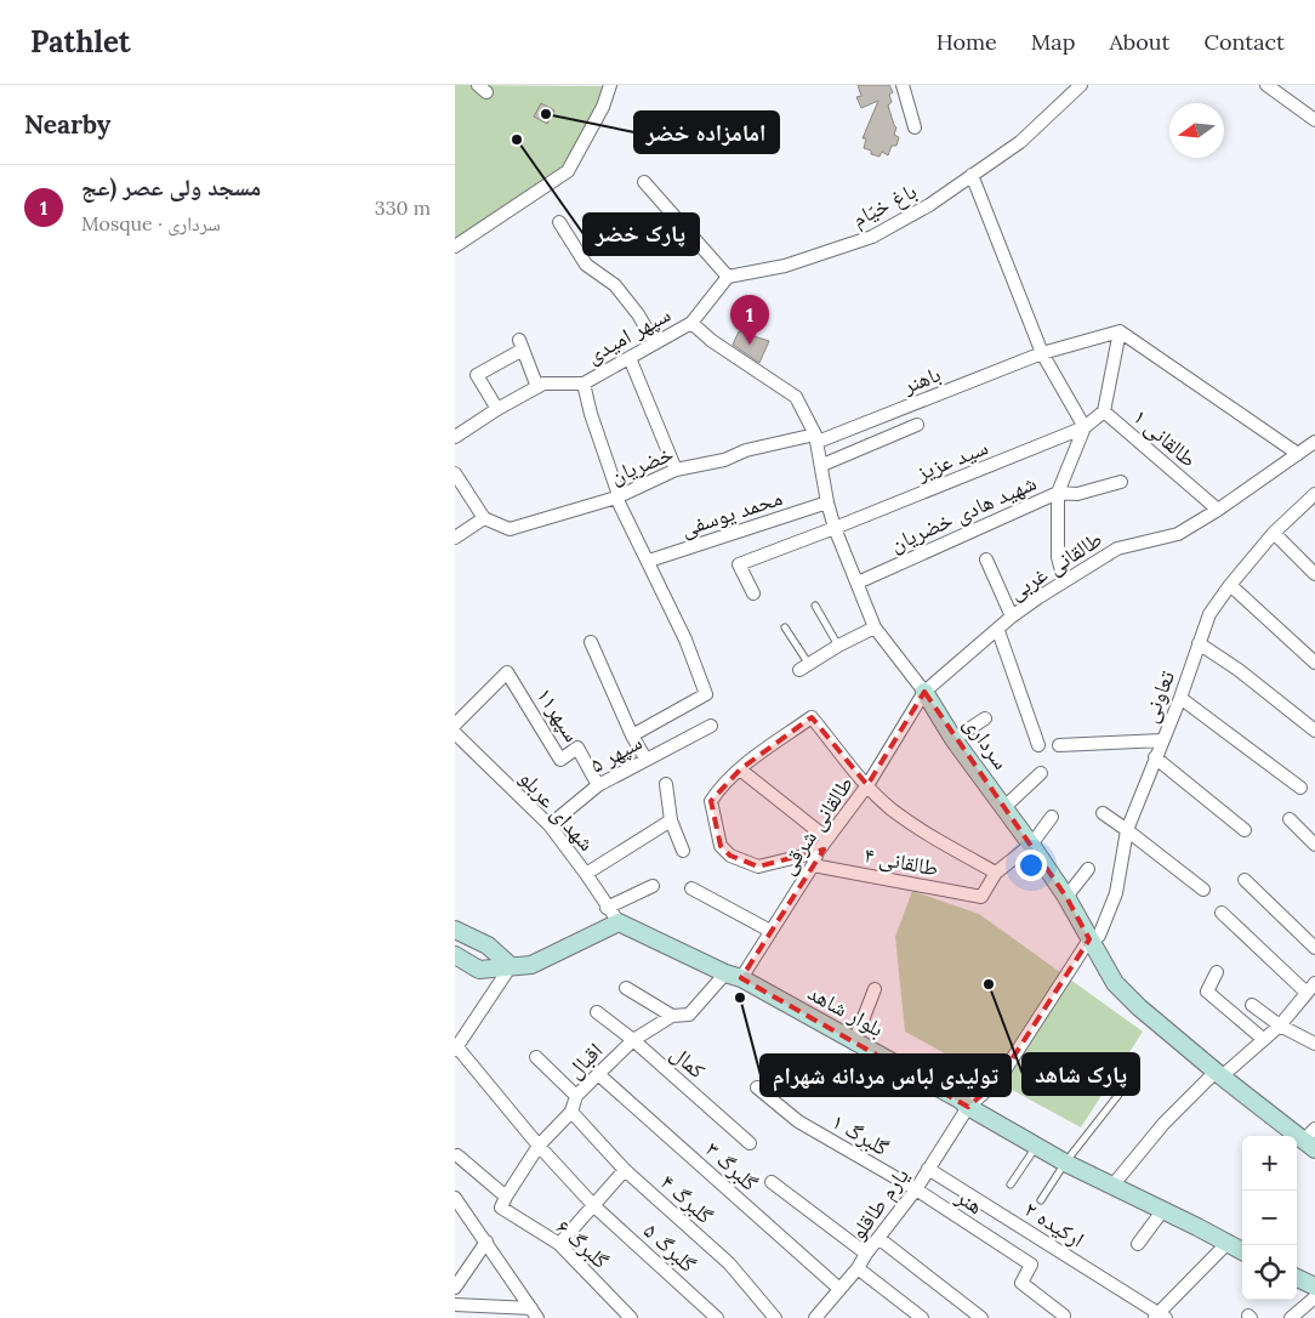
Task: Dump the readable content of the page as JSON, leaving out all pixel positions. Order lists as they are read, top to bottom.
{
  "streets": {
    "main road": ["سرداری", "بلوار شاهد"],
    "street": [
      "باغ خیّام",
      "سپهر امیدی",
      "باهنر",
      "طالقانی ۱",
      "سید عزیز",
      "خضریان",
      "محمد یوسفی",
      "شهید هادی خضریان",
      "طالقانی غربی",
      "تعاونی",
      "سپهر۱۱",
      "سپهر ۵",
      "شهدای عربلو",
      "طالقانی شرقی",
      "طالقانی ۴",
      "اقبال",
      "کمال",
      "گلبرگ ۱",
      "گلبرگ ۳",
      "گلبرگ ۴",
      "هنر",
      "یارم طاقلو",
      "ارکیده ۲",
      "گلبرگ ۶",
      "گلبرگ ۵"
    ]
  },
  "crossings": [
    ["سپهر امیدی", "سرداری"],
    ["باهنر", "خضریان"],
    ["باهنر", "سرداری"],
    ["طالقانی ۱", "سید عزیز"],
    ["طالقانی ۱", "طالقانی غربی"],
    ["سید عزیز", "سرداری"],
    ["خضریان", "سرداری"],
    ["محمد یوسفی", "سرداری"],
    ["شهید هادی خضریان", "سرداری"],
    ["طالقانی غربی", "سرداری"],
    ["طالقانی غربی", "طالقانی شرقی"],
    ["تعاونی", "سرداری"],
    ["تعاونی", "یارم طاقلو"],
    ["سپهر۱۱", "سپهر ۵"],
    ["سرداری", "طالقانی شرقی"],
    ["سرداری", "یارم طاقلو"],
    ["سپهر ۵", "شهدای عربلو"],
    ["شهدای عربلو", "بلوار شاهد"],
    ["طالقانی شرقی", "طالقانی ۴"],
    ["طالقانی شرقی", "بلوار شاهد"],
    ["طالقانی شرقی", "اقبال"],
    ["بلوار شاهد", "اقبال"],
    ["بلوار شاهد", "یارم طاقلو"],
    ["اقبال", "کمال"],
    ["اقبال", "گلبرگ ۳"],
    ["اقبال", "گلبرگ ۴"],
    ["اقبال", "گلبرگ ۶"],
    ["اقبال", "گلبرگ ۵"],
    ["گلبرگ ۱", "هنر"],
    ["گلبرگ ۱", "یارم طاقلو"],
    ["گلبرگ ۳", "یارم طاقلو"],
    ["هنر", "یارم طاقلو"],
    ["یارم طاقلو", "ارکیده ۲"]
  ],
  "places": [
    "امامزاده خضر",
    "پارک خضر",
    "پارک شاهد",
    "تولیدی لباس مردانه شهرام"
  ],
  "north": "left",
  "page": {
    "header": "Pathlet",
    "nav": [
      "Home",
      "Map",
      "About",
      "Contact"
    ],
    "heading": "Nearby",
    "list": [
      {
        "mark": "1",
        "name": "مسجد ولی عصر (عج",
        "note": "Mosque · سرداری",
        "value": "330 m"
      }
    ],
    "pins": "1",
    "map_buttons": ["+", "−"]
  }
}
